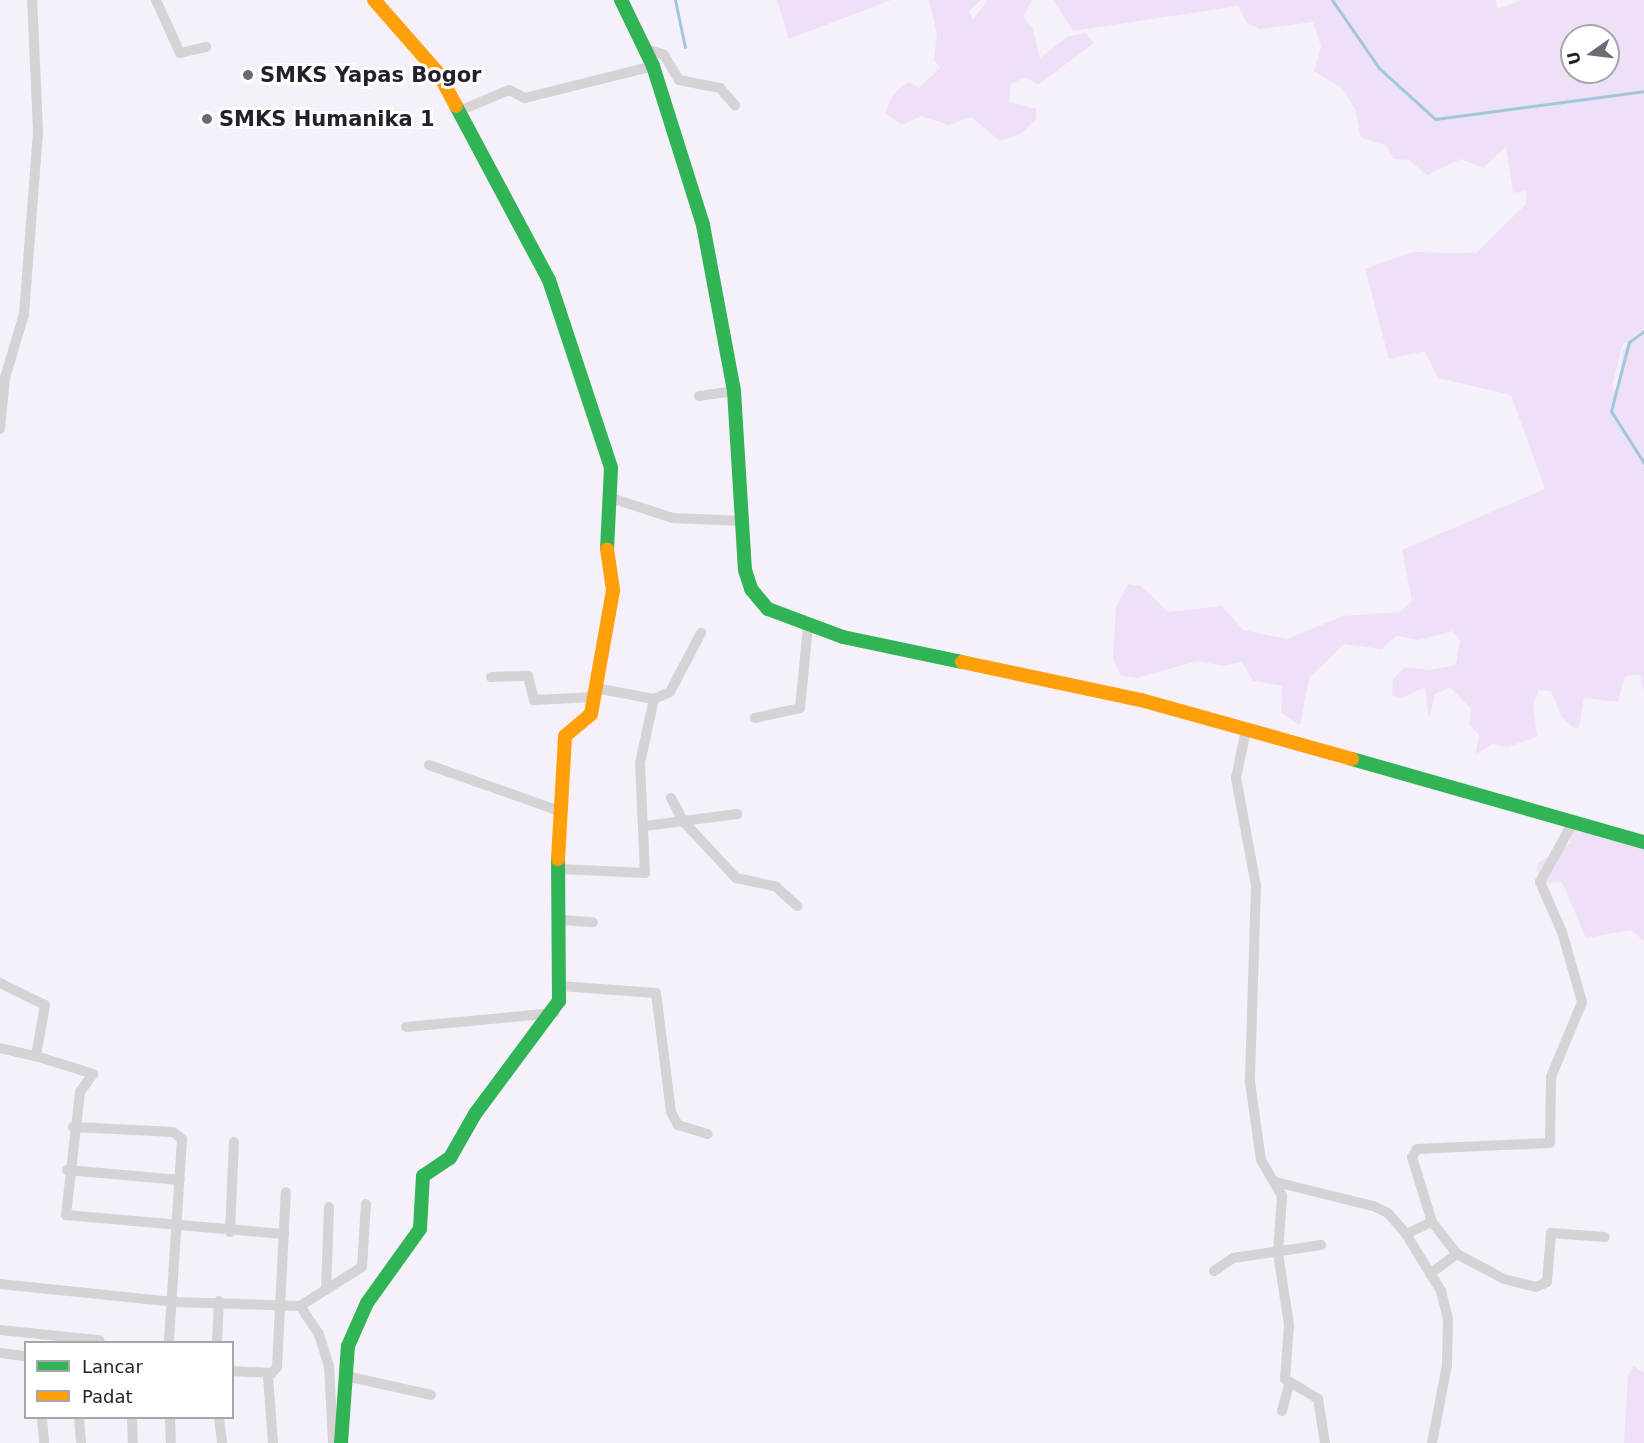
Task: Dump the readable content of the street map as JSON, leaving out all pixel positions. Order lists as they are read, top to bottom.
{
  "places": ["SMKS Yapas Bogor", "SMKS Humanika 1"],
  "legend": ["Lancar", "Padat"],
  "north": "left"
}
